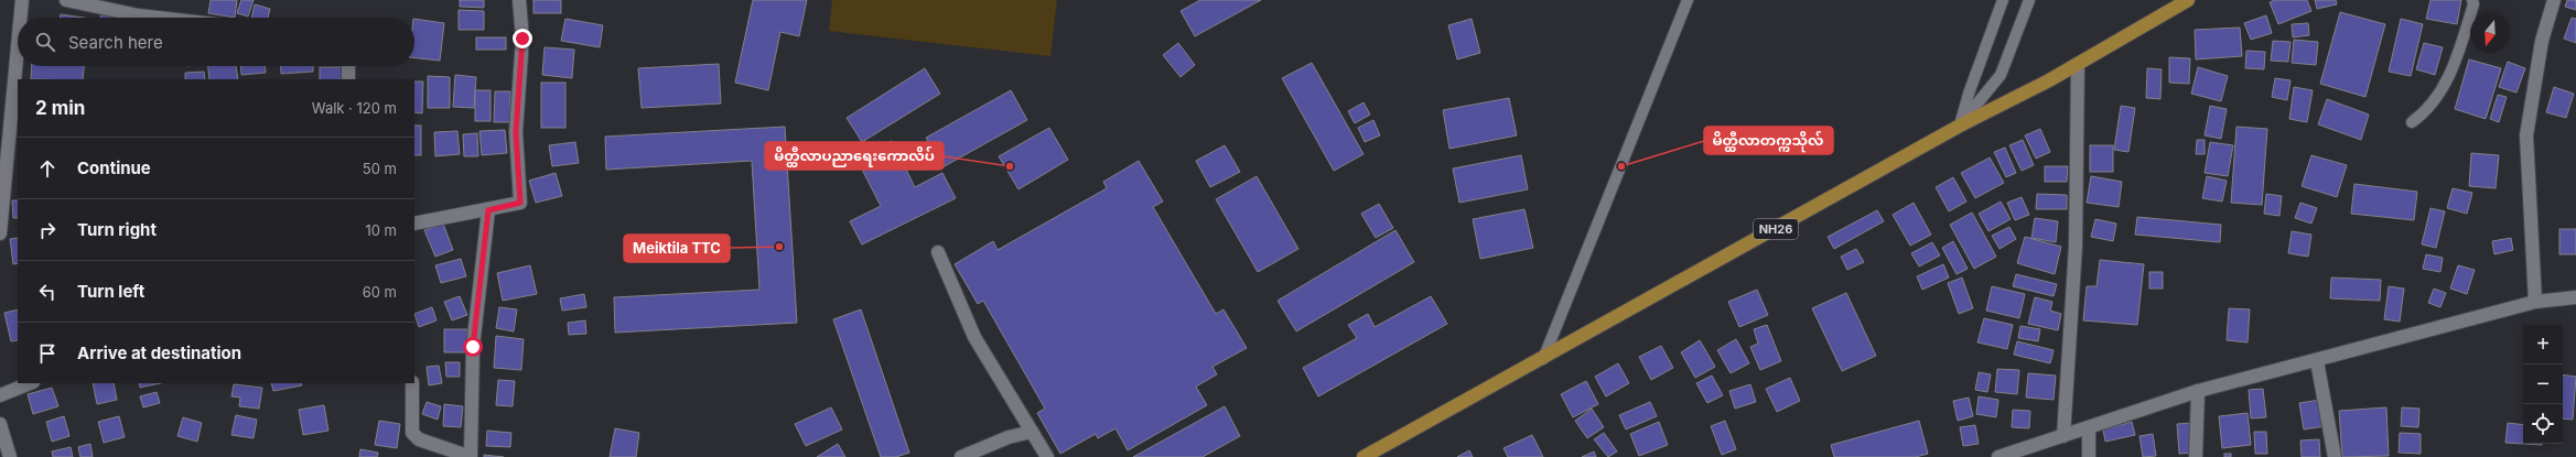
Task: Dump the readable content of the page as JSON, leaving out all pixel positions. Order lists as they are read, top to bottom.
{
  "streets": {
    "highway": ["NH26"]
  },
  "places": ["မိတ္ထီလာပညာရေးကောလိပ်", "မိတ္ထီလာတက္ကသိုလ်", "Meiktila TTC"],
  "north": "bottom",
  "page": {
    "search": "Search here",
    "heading": ["2 min", "Walk · 120 m"],
    "list": [
      ["Continue", "50 m"],
      ["Turn right", "10 m"],
      ["Turn left", "60 m"],
      "Arrive at destination"
    ],
    "map_buttons": ["+", "−"]
  }
}
